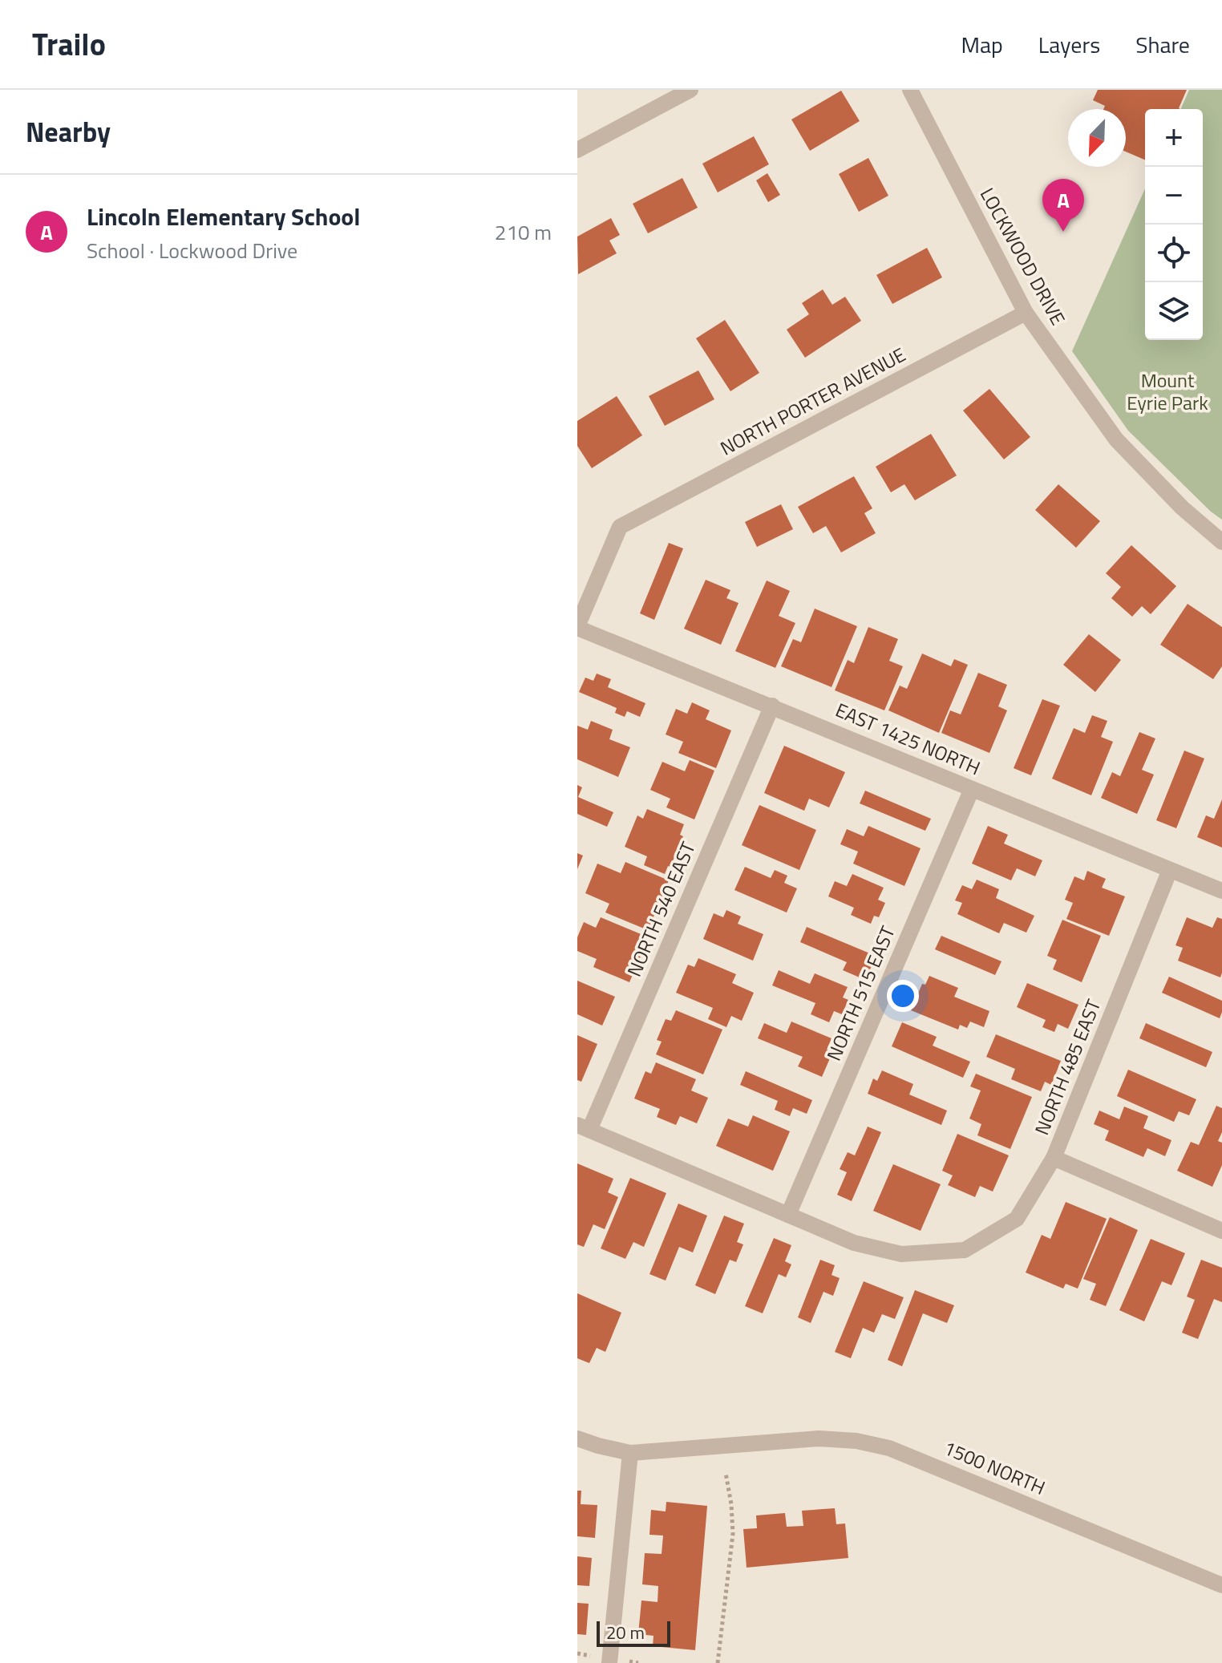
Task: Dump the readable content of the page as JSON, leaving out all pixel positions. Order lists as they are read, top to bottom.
{
  "streets": {
    "street": [
      "LOCKWOOD DRIVE",
      "NORTH PORTER AVENUE",
      "EAST 1425 NORTH",
      "NORTH 540 EAST",
      "NORTH 515 EAST",
      "NORTH 485 EAST",
      "1500 NORTH"
    ]
  },
  "crossings": [
    ["LOCKWOOD DRIVE", "NORTH PORTER AVENUE"],
    ["NORTH PORTER AVENUE", "EAST 1425 NORTH"],
    ["EAST 1425 NORTH", "NORTH 540 EAST"],
    ["EAST 1425 NORTH", "NORTH 515 EAST"],
    ["EAST 1425 NORTH", "NORTH 485 EAST"],
    ["NORTH 515 EAST", "NORTH 485 EAST"]
  ],
  "parks": ["Mount Eyrie Park"],
  "scale_bar": "20 m",
  "north": "bottom left",
  "page": {
    "header": "Trailo",
    "nav": ["Map", "Layers", "Share"],
    "heading": "Nearby",
    "map_buttons": ["+", "−"],
    "list": [
      {
        "mark": "A",
        "name": "Lincoln Elementary School",
        "note": "School · Lockwood Drive",
        "value": "210 m"
      }
    ],
    "pins": "A",
    "scale": "20 m"
  }
}
